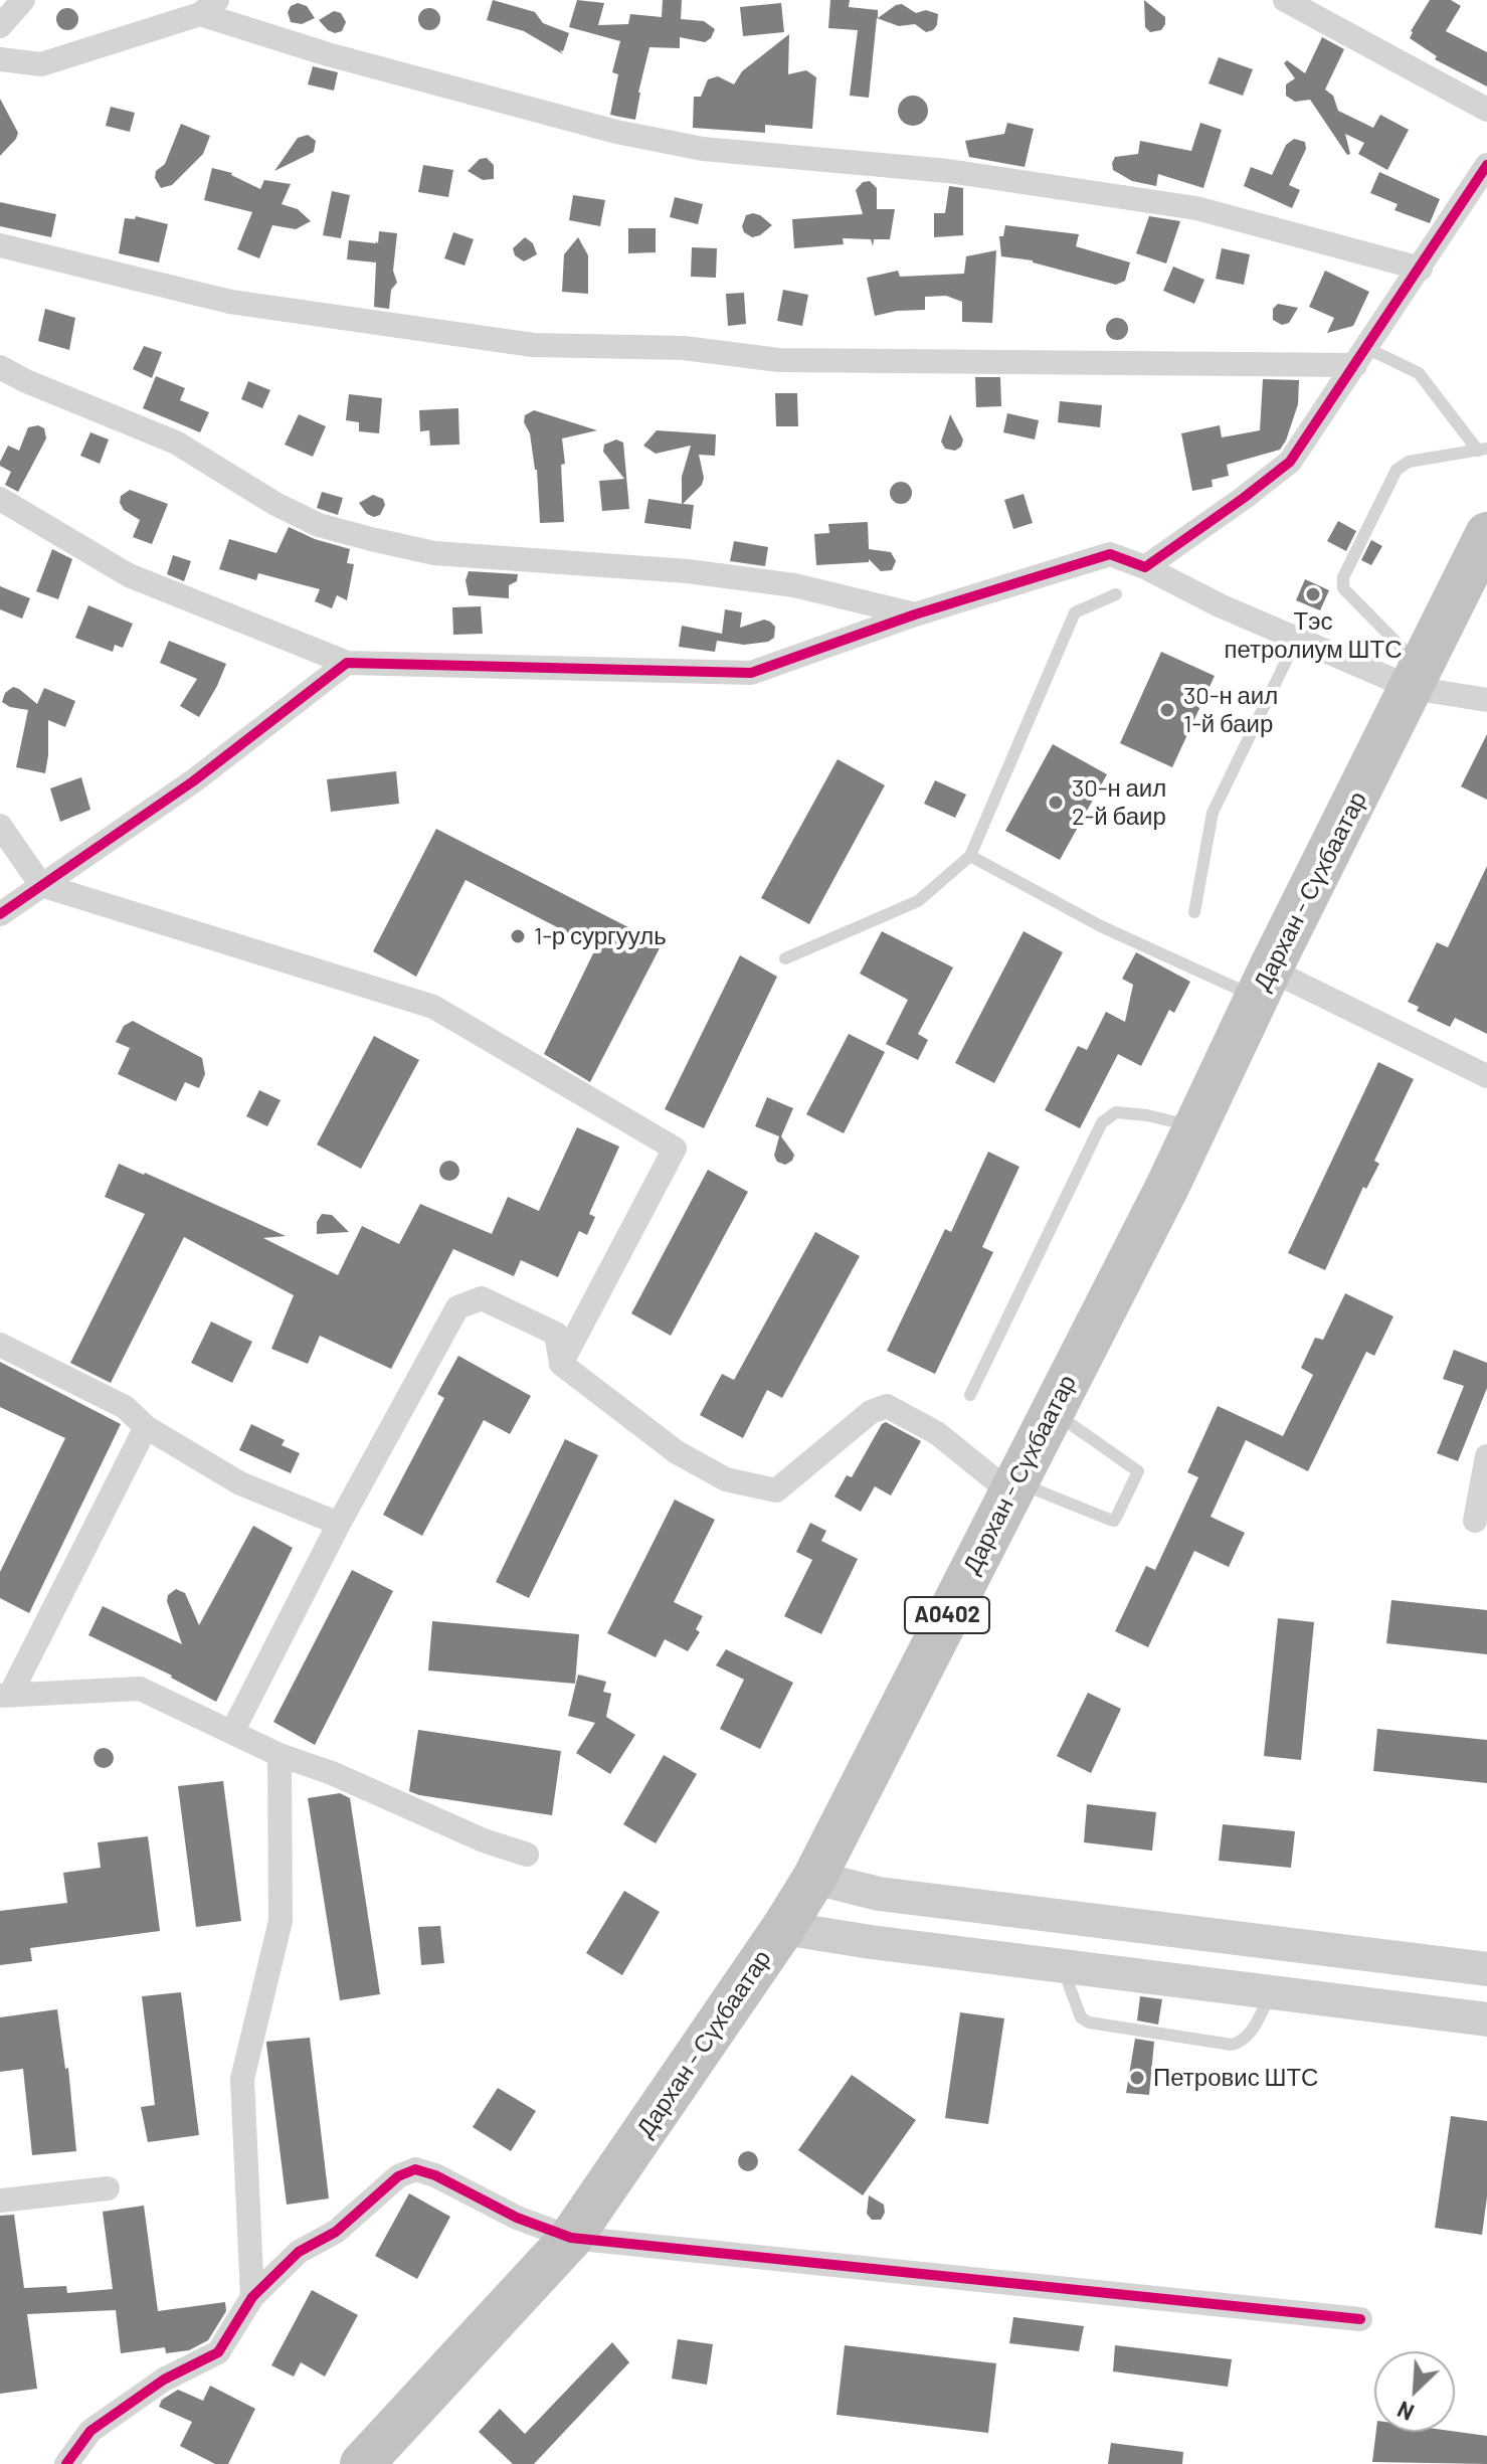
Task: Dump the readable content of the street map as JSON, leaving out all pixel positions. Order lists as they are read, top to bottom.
{
  "streets": {
    "highway": ["Дархан - Сүхбаатар", "A0402"]
  },
  "places": [
    "Тэс петролиум ШТС",
    "30-н аил 1-й баир",
    "30-н аил 2-й баир",
    "1-р сургууль",
    "Петровис ШТС"
  ],
  "north": "bottom left"
}
